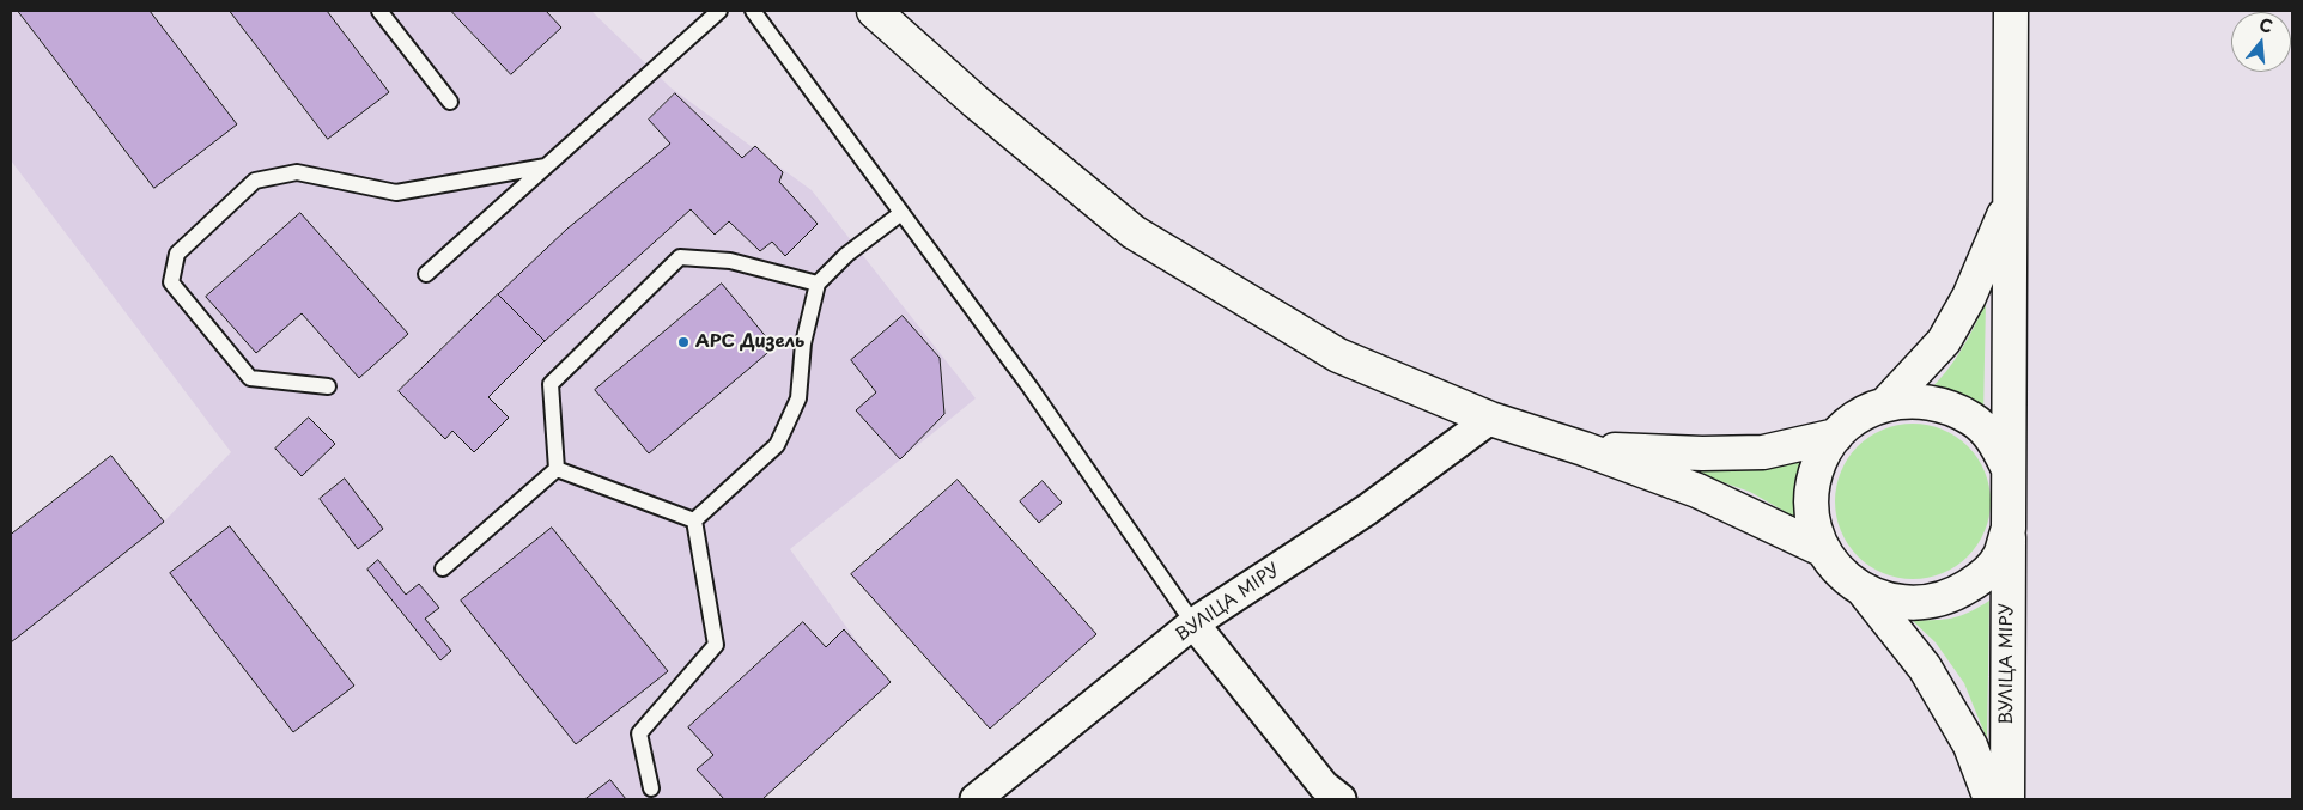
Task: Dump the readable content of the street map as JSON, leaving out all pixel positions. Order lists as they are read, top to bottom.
{
  "streets": {
    "main road": ["ВУЛІЦА МІРУ"]
  },
  "places": ["АРС Дизель"],
  "north": "top"
}
